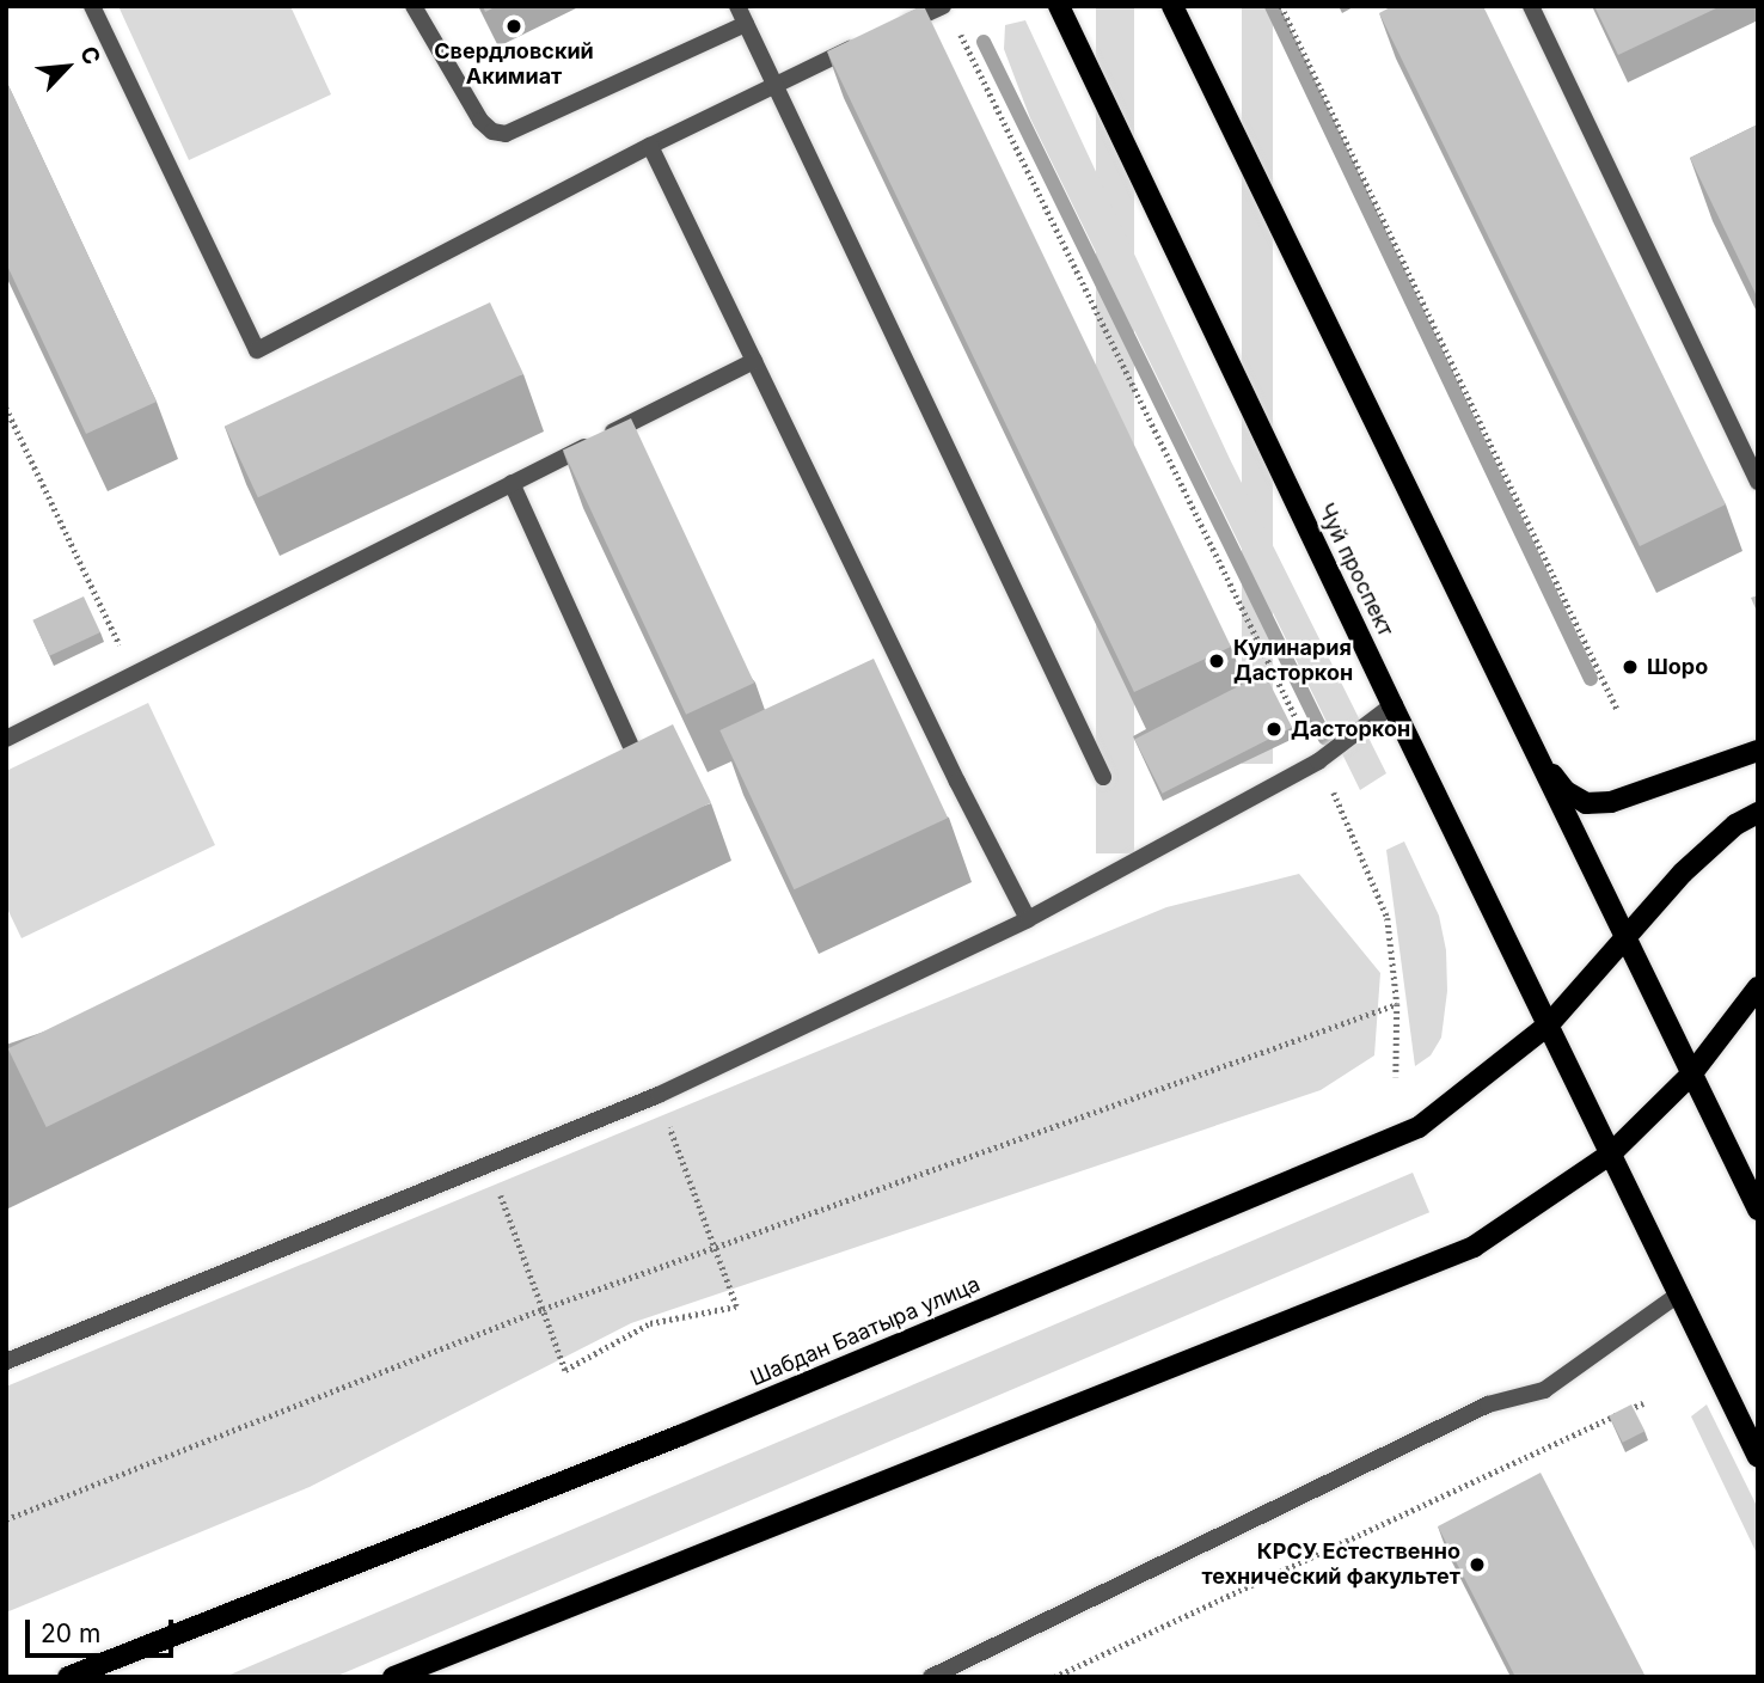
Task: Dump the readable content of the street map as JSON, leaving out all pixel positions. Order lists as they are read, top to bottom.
{
  "streets": {
    "main road": ["Чуй проспект", "Шабдан Баатыра улица"]
  },
  "crossings": [
    ["Чуй проспект", "Шабдан Баатыра улица"]
  ],
  "places": [
    "Свердловский Акимиат",
    "Кулинария Дасторкон",
    "Шоро",
    "Дасторкон",
    "КРСУ Естественно технический факультет"
  ],
  "scale_bar": "20 m",
  "north": "top right"
}
